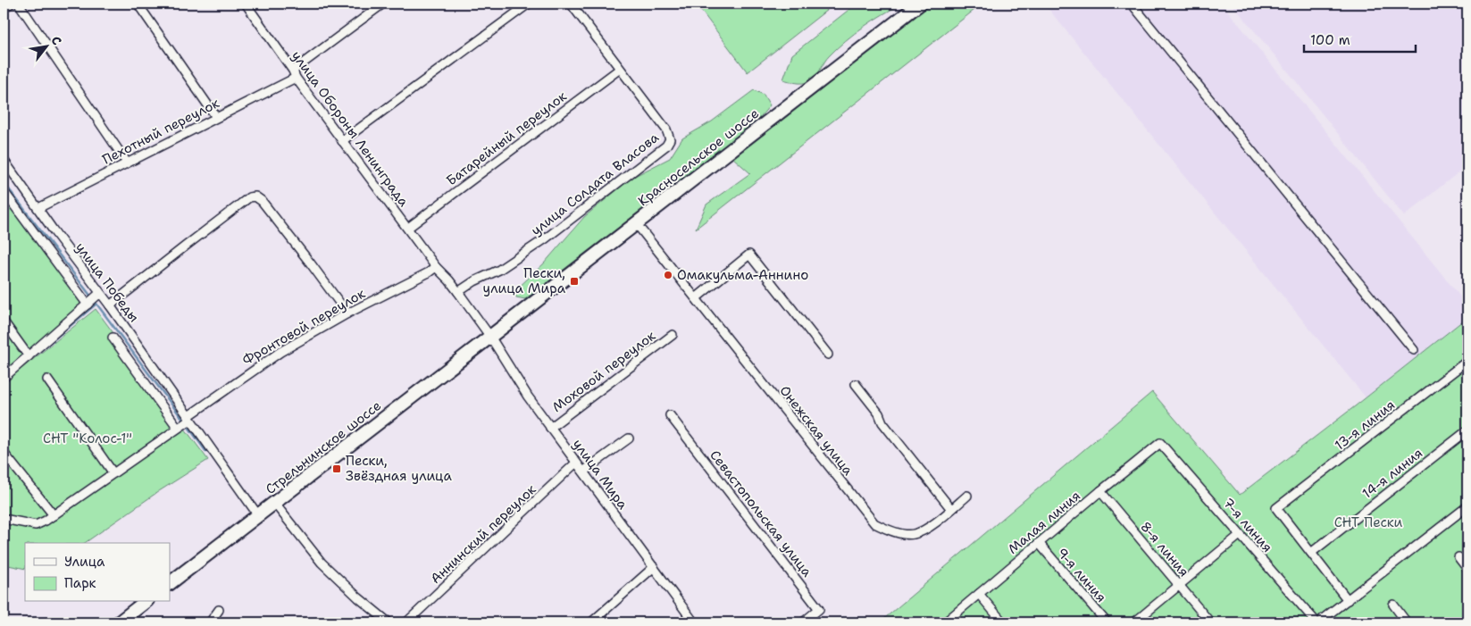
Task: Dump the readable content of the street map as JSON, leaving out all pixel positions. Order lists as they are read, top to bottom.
{
  "streets": {
    "main road": ["Красносельское шоссе", "Стрельнинское шоссе"],
    "street": [
      "улица Обороны Ленинграда",
      "Пехотный переулок",
      "Батарейный переулок",
      "улица Солдата Власова",
      "улица Победы",
      "Фронтовой переулок",
      "Моховой переулок",
      "13-я линия",
      "Онежская улица",
      "14-я линия",
      "улица Мира",
      "Севастопольская улица",
      "Малая линия",
      "7-я линия",
      "Аннинский переулок",
      "8-я линия",
      "9-я линия"
    ]
  },
  "crossings": [
    ["улица Обороны Ленинграда", "Пехотный переулок"],
    ["улица Обороны Ленинграда", "Батарейный переулок"],
    ["улица Обороны Ленинграда", "улица Солдата Власова"],
    ["улица Обороны Ленинграда", "Фронтовой переулок"],
    ["улица Обороны Ленинграда", "улица Мира"],
    ["Пехотный переулок", "улица Победы"],
    ["Батарейный переулок", "улица Солдата Власова"],
    ["Красносельское шоссе", "Онежская улица"],
    ["Красносельское шоссе", "Стрельнинское шоссе"],
    ["Красносельское шоссе", "улица Мира"],
    ["улица Солдата Власова", "улица Мира"],
    ["улица Победы", "Фронтовой переулок"],
    ["улица Победы", "Стрельнинское шоссе"],
    ["Моховой переулок", "улица Мира"],
    ["13-я линия", "14-я линия"],
    ["Стрельнинское шоссе", "улица Мира"],
    ["улица Мира", "Аннинский переулок"],
    ["Малая линия", "7-я линия"],
    ["Малая линия", "8-я линия"],
    ["Малая линия", "9-я линия"]
  ],
  "parks": ["СНТ \"Колос-1\"", "СНТ Пески"],
  "places": {
    "other": ["Омакульма-Аннино"],
    "transit": ["Пески, улица Мира", "Пески, Звёздная улица"]
  },
  "legend": ["Улица", "Парк"],
  "scale_bar": "100 m",
  "north": "top right"
}
